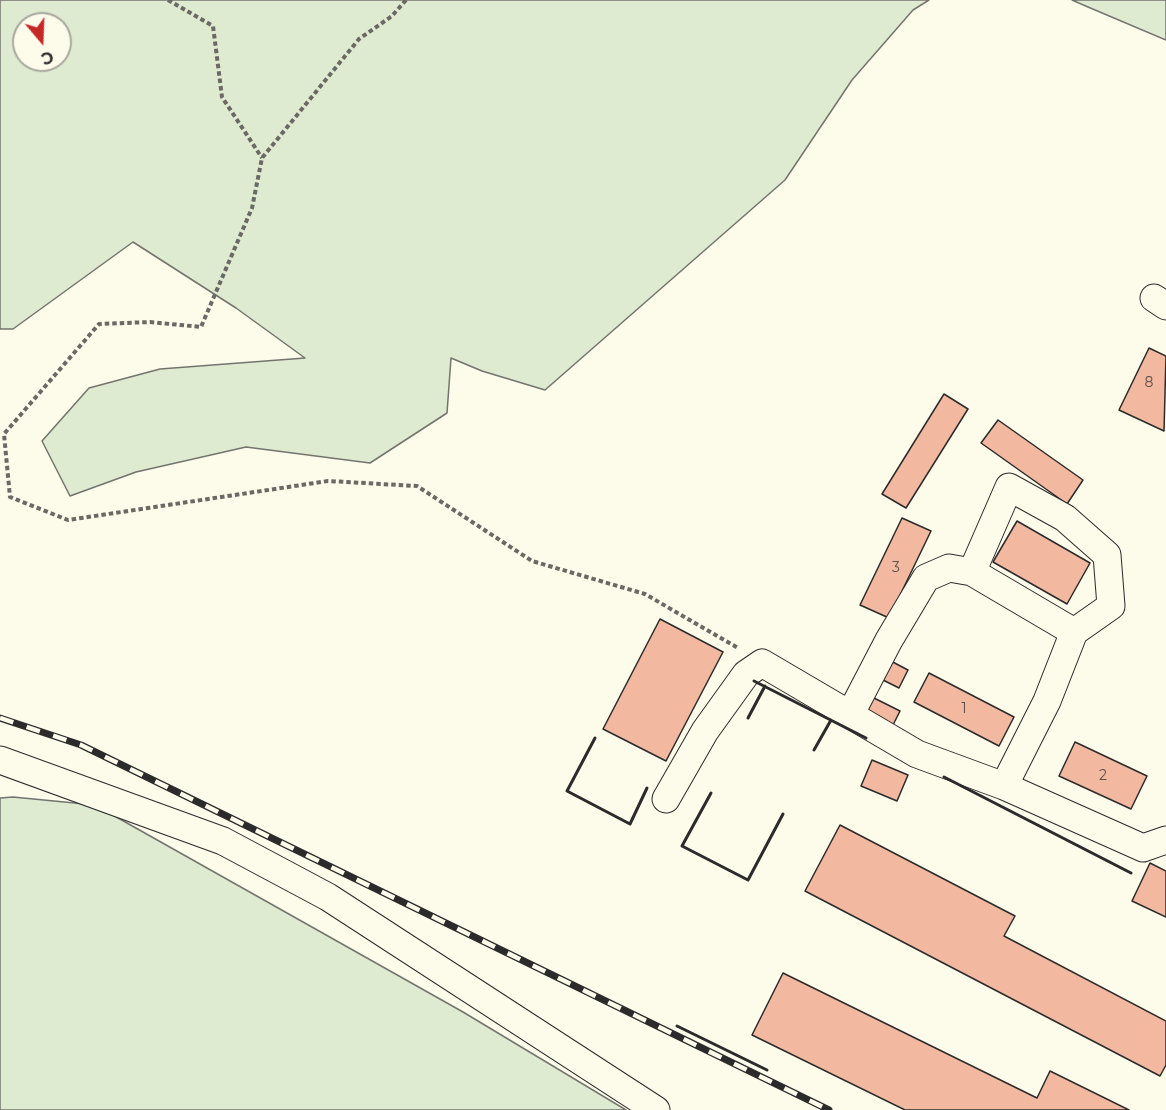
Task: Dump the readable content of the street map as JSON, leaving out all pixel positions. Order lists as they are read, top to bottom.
{
  "house_numbers": [
    "8",
    "3",
    "1",
    "2"
  ],
  "north": "bottom"
}
